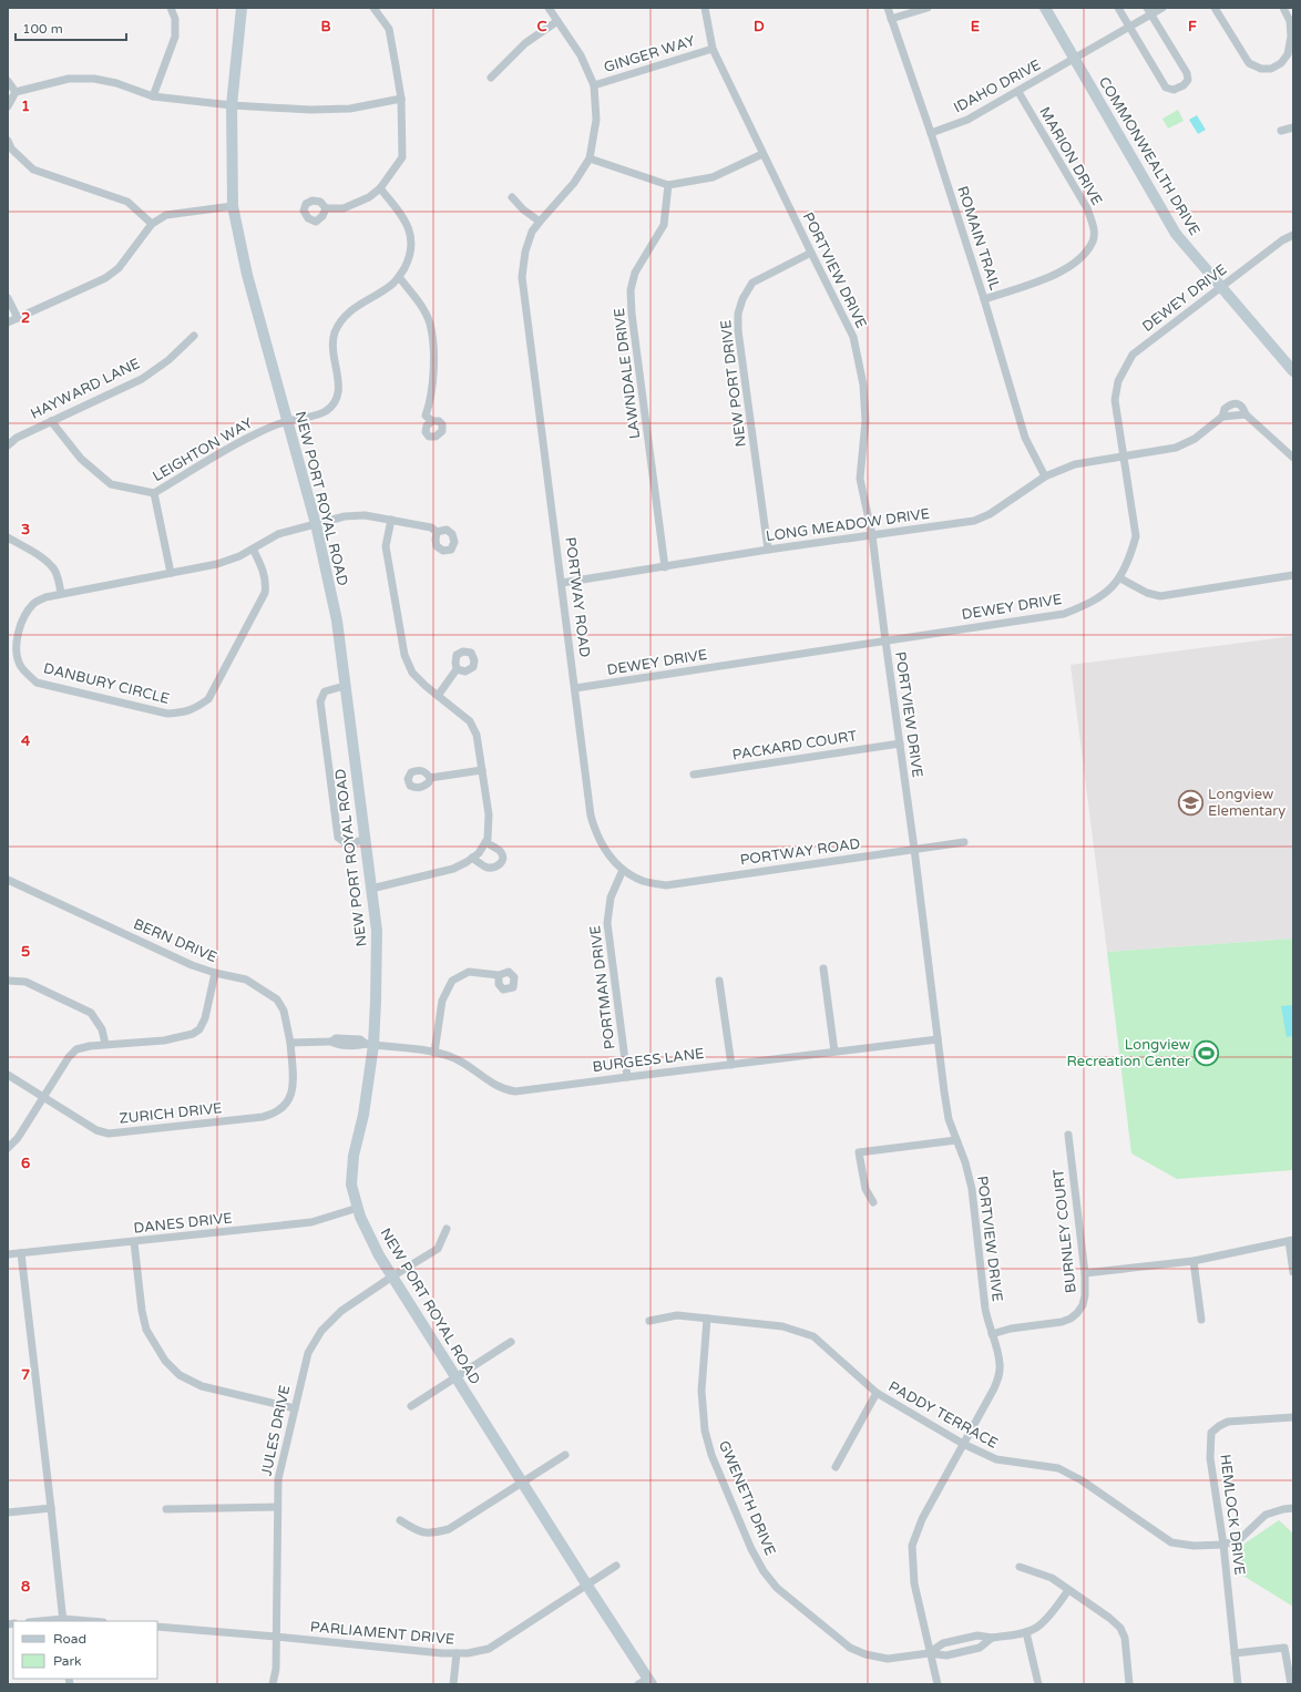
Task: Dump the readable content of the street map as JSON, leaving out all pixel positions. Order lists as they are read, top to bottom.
{
  "streets": {
    "street": [
      "GINGER WAY",
      "IDAHO DRIVE",
      "MARION DRIVE",
      "COMMONWEALTH DRIVE",
      "ROMAIN TRAIL",
      "PORTVIEW DRIVE",
      "DEWEY DRIVE",
      "LAWNDALE DRIVE",
      "NEW PORT DRIVE",
      "HAYWARD LANE",
      "LEIGHTON WAY",
      "NEW PORT ROYAL ROAD",
      "LONG MEADOW DRIVE",
      "PORTWAY ROAD",
      "DANBURY CIRCLE",
      "PACKARD COURT",
      "BERN DRIVE",
      "PORTMAN DRIVE",
      "BURGESS LANE",
      "ZURICH DRIVE",
      "DANES DRIVE",
      "BURNLEY COURT",
      "PADDY TERRACE",
      "JULES DRIVE",
      "GWENETH DRIVE",
      "HEMLOCK DRIVE",
      "PARLIAMENT DRIVE"
    ]
  },
  "crossings": [
    ["GINGER WAY", "PORTVIEW DRIVE"],
    ["GINGER WAY", "PORTWAY ROAD"],
    ["IDAHO DRIVE", "MARION DRIVE"],
    ["IDAHO DRIVE", "COMMONWEALTH DRIVE"],
    ["IDAHO DRIVE", "ROMAIN TRAIL"],
    ["MARION DRIVE", "ROMAIN TRAIL"],
    ["COMMONWEALTH DRIVE", "DEWEY DRIVE"],
    ["ROMAIN TRAIL", "LONG MEADOW DRIVE"],
    ["PORTVIEW DRIVE", "DEWEY DRIVE"],
    ["PORTVIEW DRIVE", "NEW PORT DRIVE"],
    ["PORTVIEW DRIVE", "LONG MEADOW DRIVE"],
    ["PORTVIEW DRIVE", "PORTWAY ROAD"],
    ["PORTVIEW DRIVE", "PACKARD COURT"],
    ["PORTVIEW DRIVE", "BURGESS LANE"],
    ["PORTVIEW DRIVE", "BURNLEY COURT"],
    ["PORTVIEW DRIVE", "PADDY TERRACE"],
    ["PORTVIEW DRIVE", "GWENETH DRIVE"],
    ["DEWEY DRIVE", "LONG MEADOW DRIVE"],
    ["DEWEY DRIVE", "PORTWAY ROAD"],
    ["LAWNDALE DRIVE", "LONG MEADOW DRIVE"],
    ["NEW PORT DRIVE", "LONG MEADOW DRIVE"],
    ["HAYWARD LANE", "LEIGHTON WAY"],
    ["LEIGHTON WAY", "NEW PORT ROYAL ROAD"],
    ["NEW PORT ROYAL ROAD", "DANBURY CIRCLE"],
    ["NEW PORT ROYAL ROAD", "BURGESS LANE"],
    ["NEW PORT ROYAL ROAD", "DANES DRIVE"],
    ["NEW PORT ROYAL ROAD", "JULES DRIVE"],
    ["NEW PORT ROYAL ROAD", "PARLIAMENT DRIVE"],
    ["LONG MEADOW DRIVE", "PORTWAY ROAD"],
    ["PORTWAY ROAD", "PORTMAN DRIVE"],
    ["BERN DRIVE", "ZURICH DRIVE"],
    ["PORTMAN DRIVE", "BURGESS LANE"],
    ["PADDY TERRACE", "GWENETH DRIVE"],
    ["PADDY TERRACE", "HEMLOCK DRIVE"],
    ["JULES DRIVE", "PARLIAMENT DRIVE"]
  ],
  "places": {
    "school or university": ["Longview Elementary"],
    "sports": ["Longview Recreation Center"]
  },
  "legend": ["Road", "Park"],
  "scale_bar": "100 m",
  "grid": {
    "columns": [
      "B",
      "C",
      "D",
      "E",
      "F"
    ],
    "rows": [
      "1",
      "2",
      "3",
      "4",
      "5",
      "6",
      "7",
      "8"
    ]
  }
}
